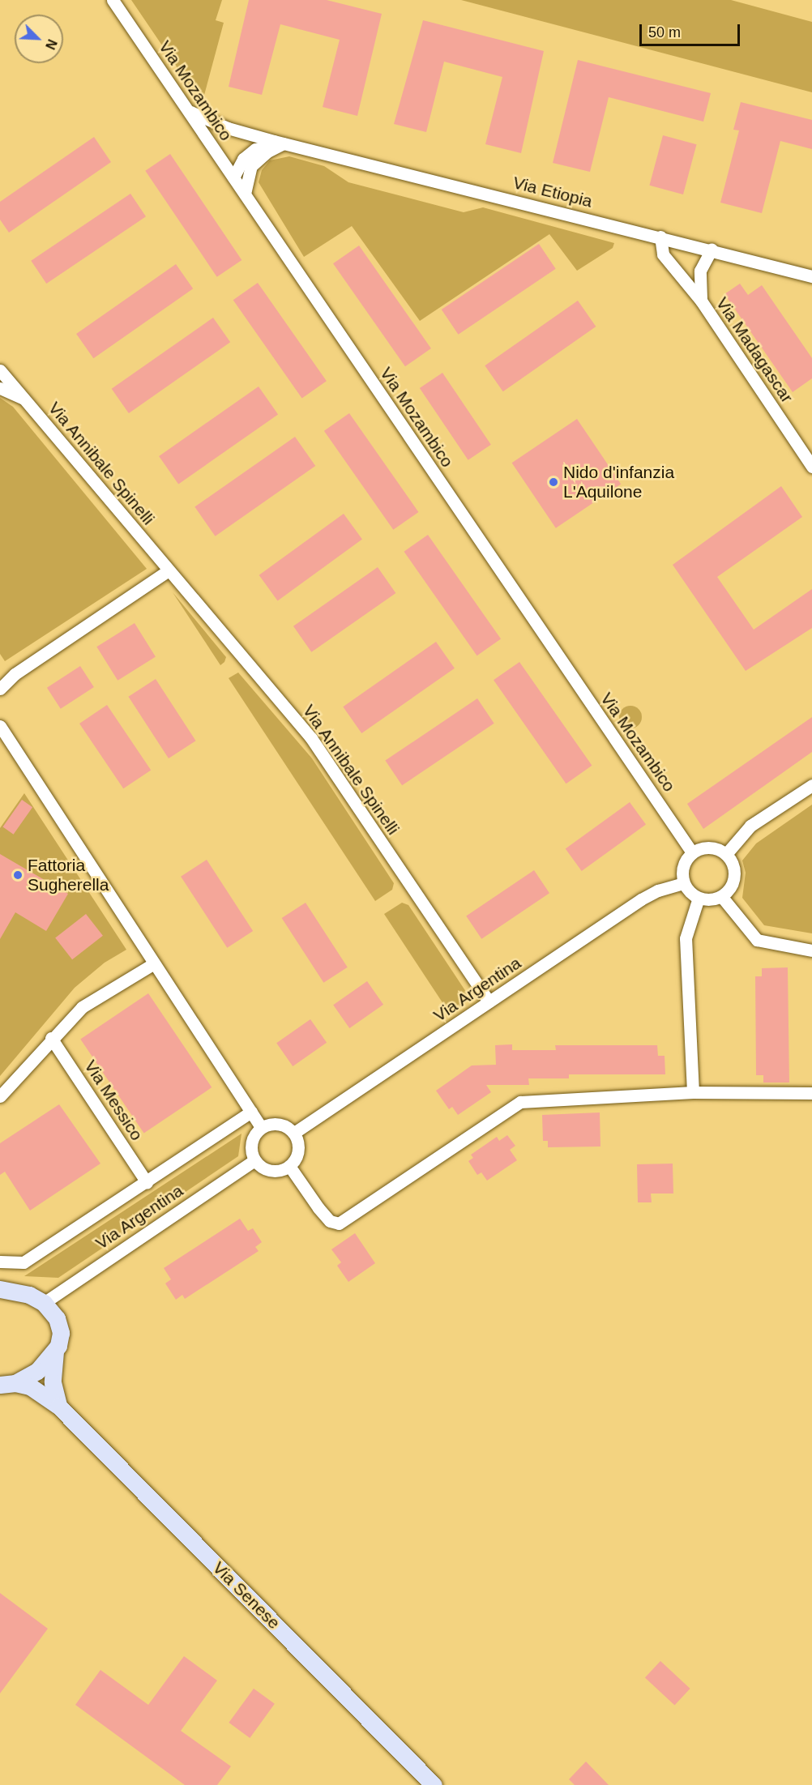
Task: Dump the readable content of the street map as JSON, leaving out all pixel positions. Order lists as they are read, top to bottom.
{
  "streets": {
    "main road": ["Via Senese"],
    "street": [
      "Via Mozambico",
      "Via Etiopia",
      "Via Madagascar",
      "Via Annibale Spinelli",
      "Via Argentina",
      "Via Messico"
    ]
  },
  "crossings": [
    ["Via Mozambico", "Via Etiopia"],
    ["Via Mozambico", "Via Argentina"],
    ["Via Etiopia", "Via Madagascar"],
    ["Via Annibale Spinelli", "Via Argentina"]
  ],
  "places": ["Nido d'infanzia L'Aquilone", "Fattoria Sugherella"],
  "scale_bar": "50 m",
  "north": "bottom right"
}
